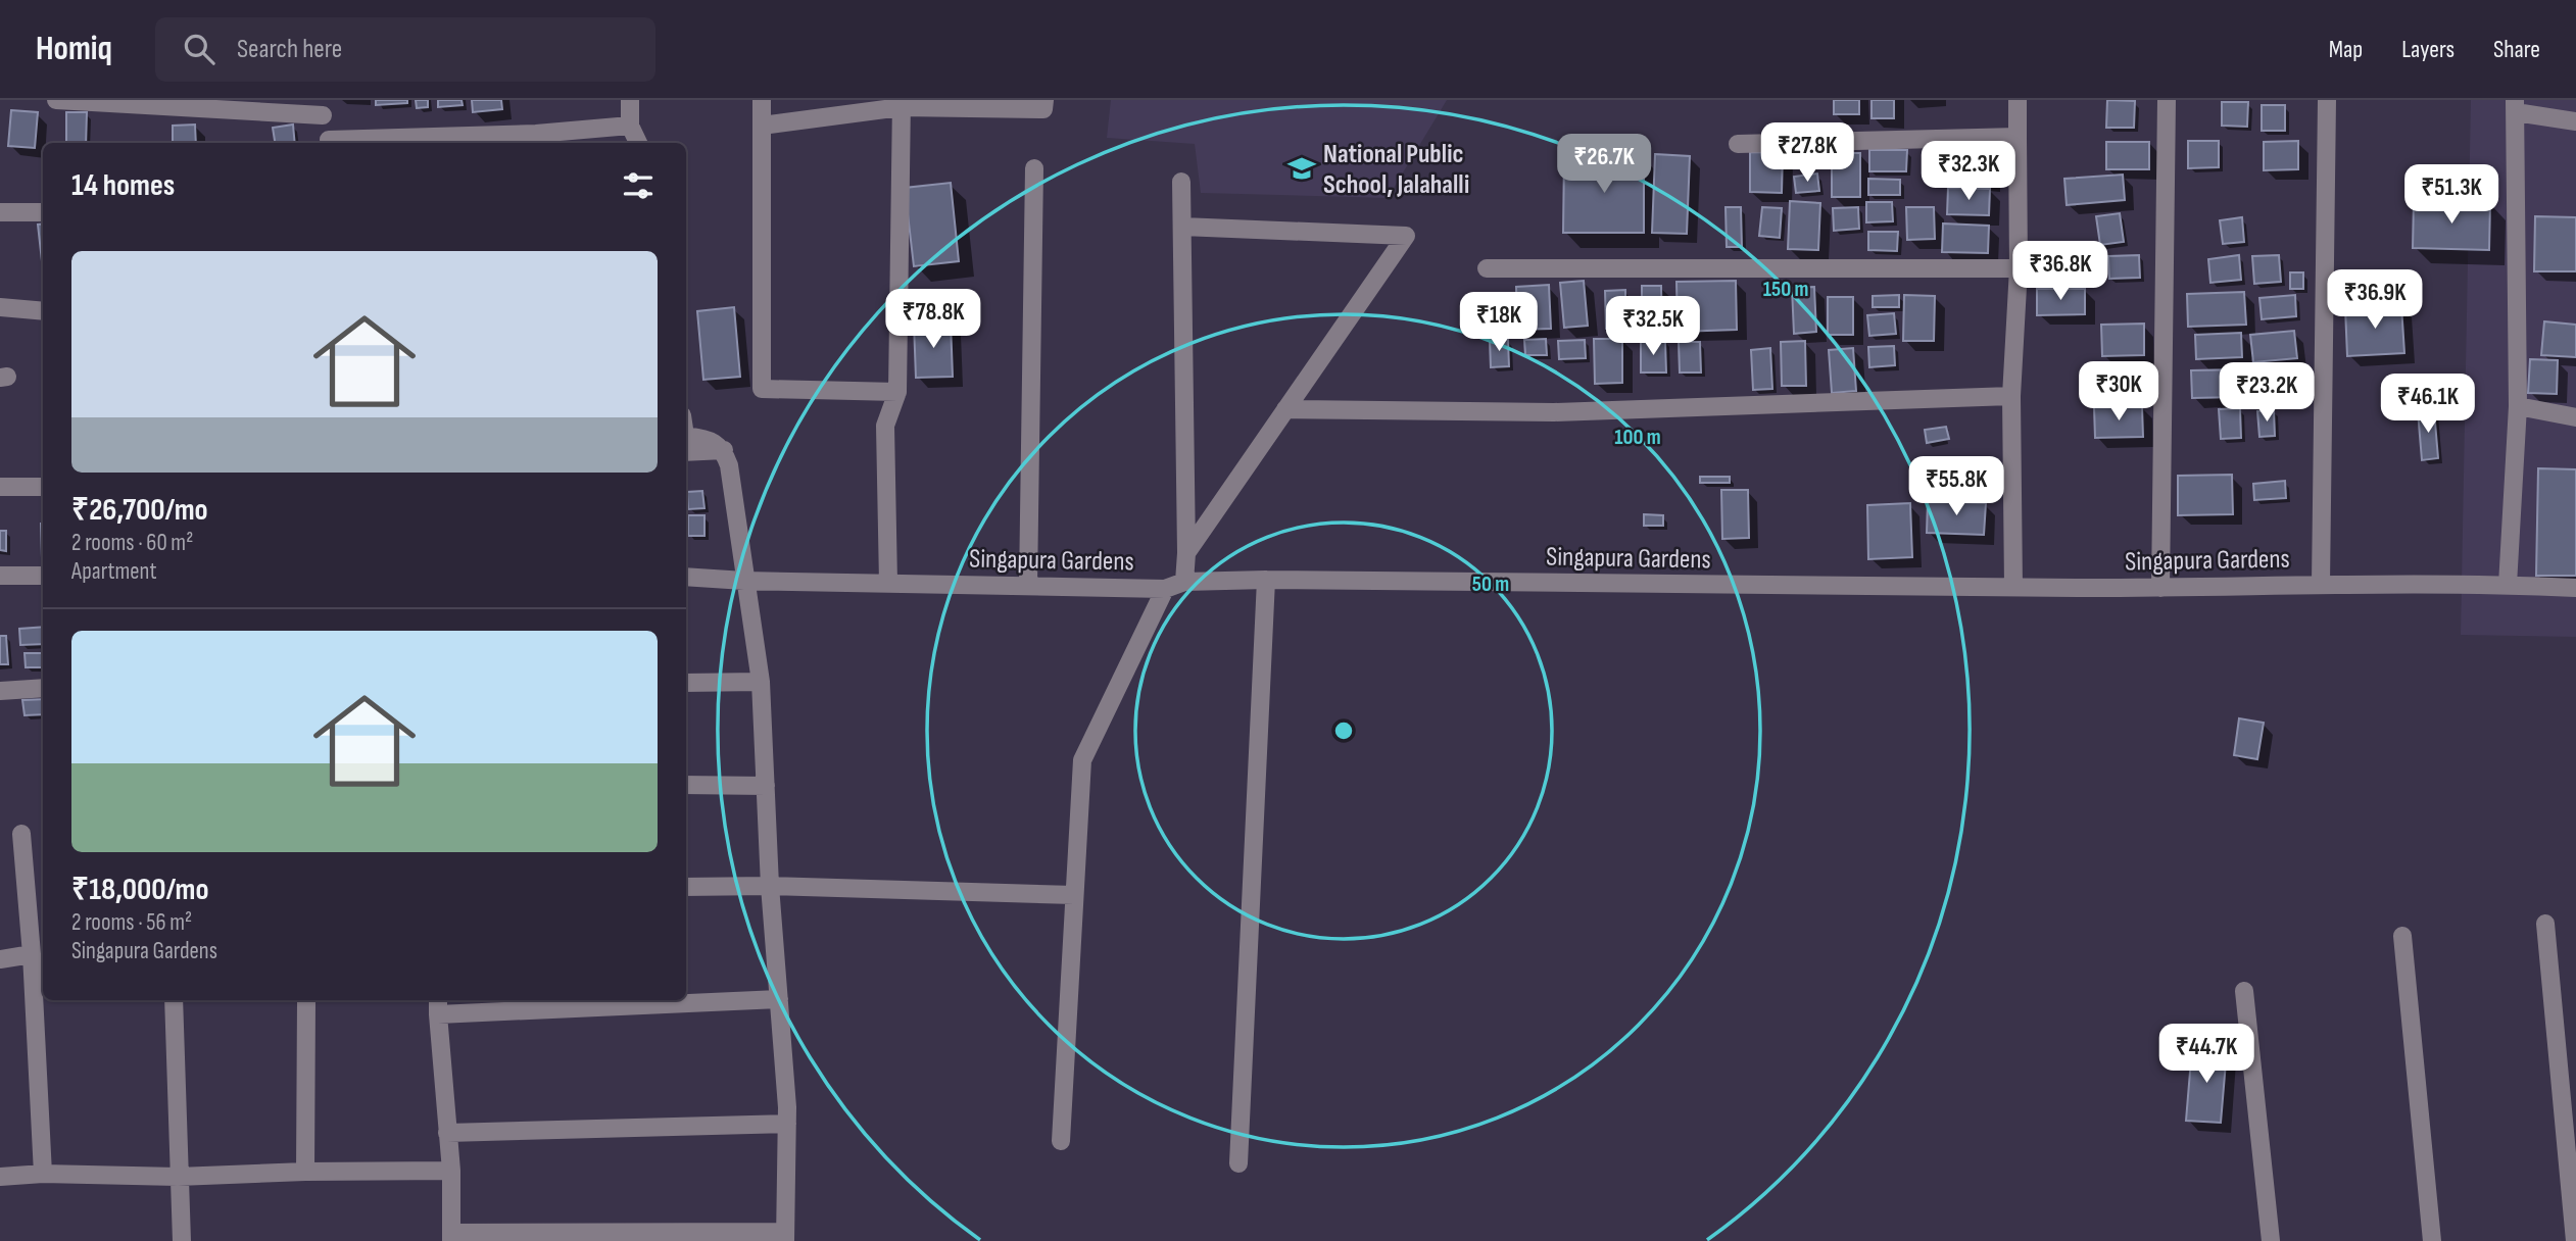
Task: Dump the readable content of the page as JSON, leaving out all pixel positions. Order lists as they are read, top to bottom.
{
  "streets": {
    "street": ["Singapura Gardens"]
  },
  "places": {
    "school or university": ["National Public School, Jalahalli"]
  },
  "page": {
    "header": "Homiq",
    "search": "Search here",
    "nav": ["Map", "Layers", "Share"],
    "price": [
      "₹27.8K",
      "₹26.7K",
      "₹32.3K",
      "₹51.3K",
      "₹36.8K",
      "₹36.9K",
      "₹78.8K",
      "₹18K",
      "₹32.5K",
      "₹30K",
      "₹23.2K",
      "₹46.1K",
      "₹55.8K",
      "₹44.7K"
    ],
    "heading": "14 homes",
    "list": [
      {
        "name": "₹26,700/mo",
        "note": "2 rooms · 60 m² · Apartment"
      },
      {
        "name": "₹18,000/mo",
        "note": "2 rooms · 56 m² · Singapura Gardens"
      }
    ]
  },
  "rings": ["150 m", "100 m", "50 m"]
}
